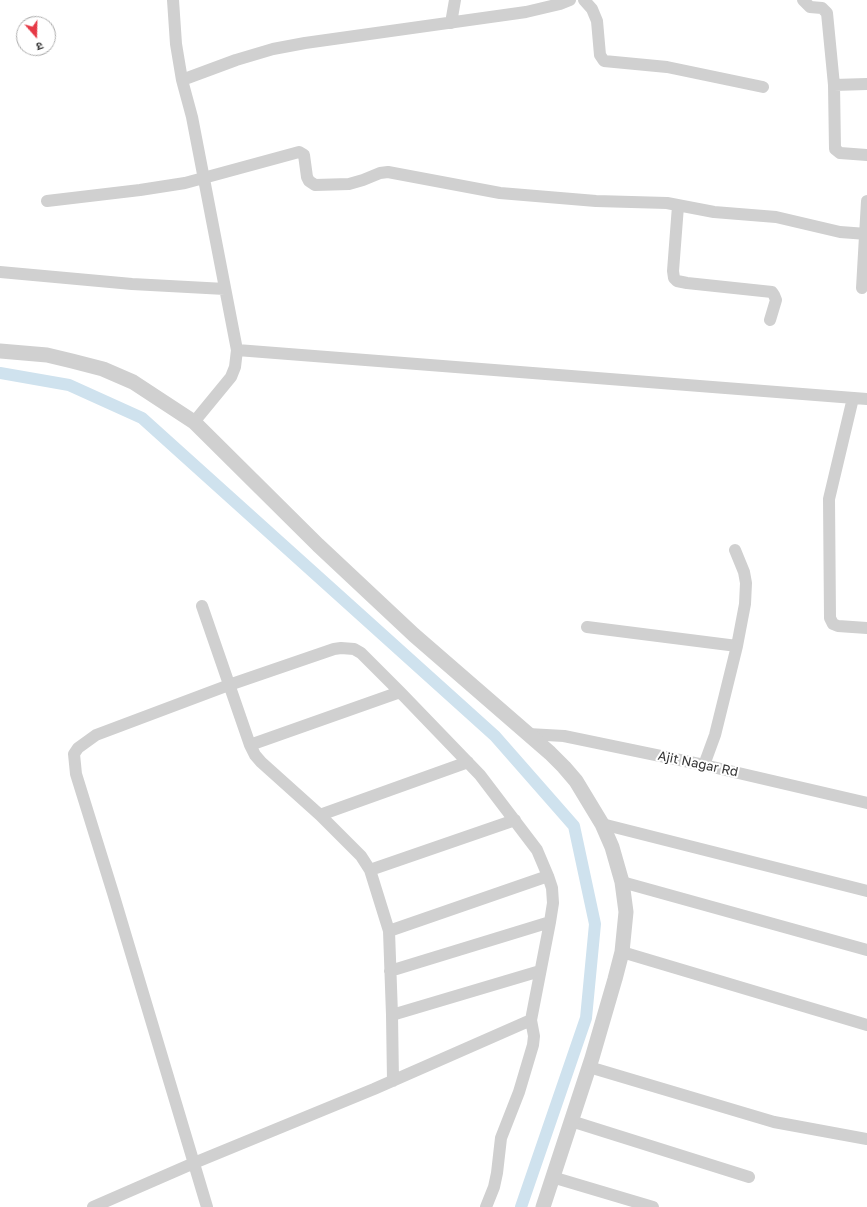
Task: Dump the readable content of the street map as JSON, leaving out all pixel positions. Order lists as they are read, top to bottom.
{
  "streets": {
    "street": ["Ajit Nagar Rd"]
  },
  "north": "bottom"
}
